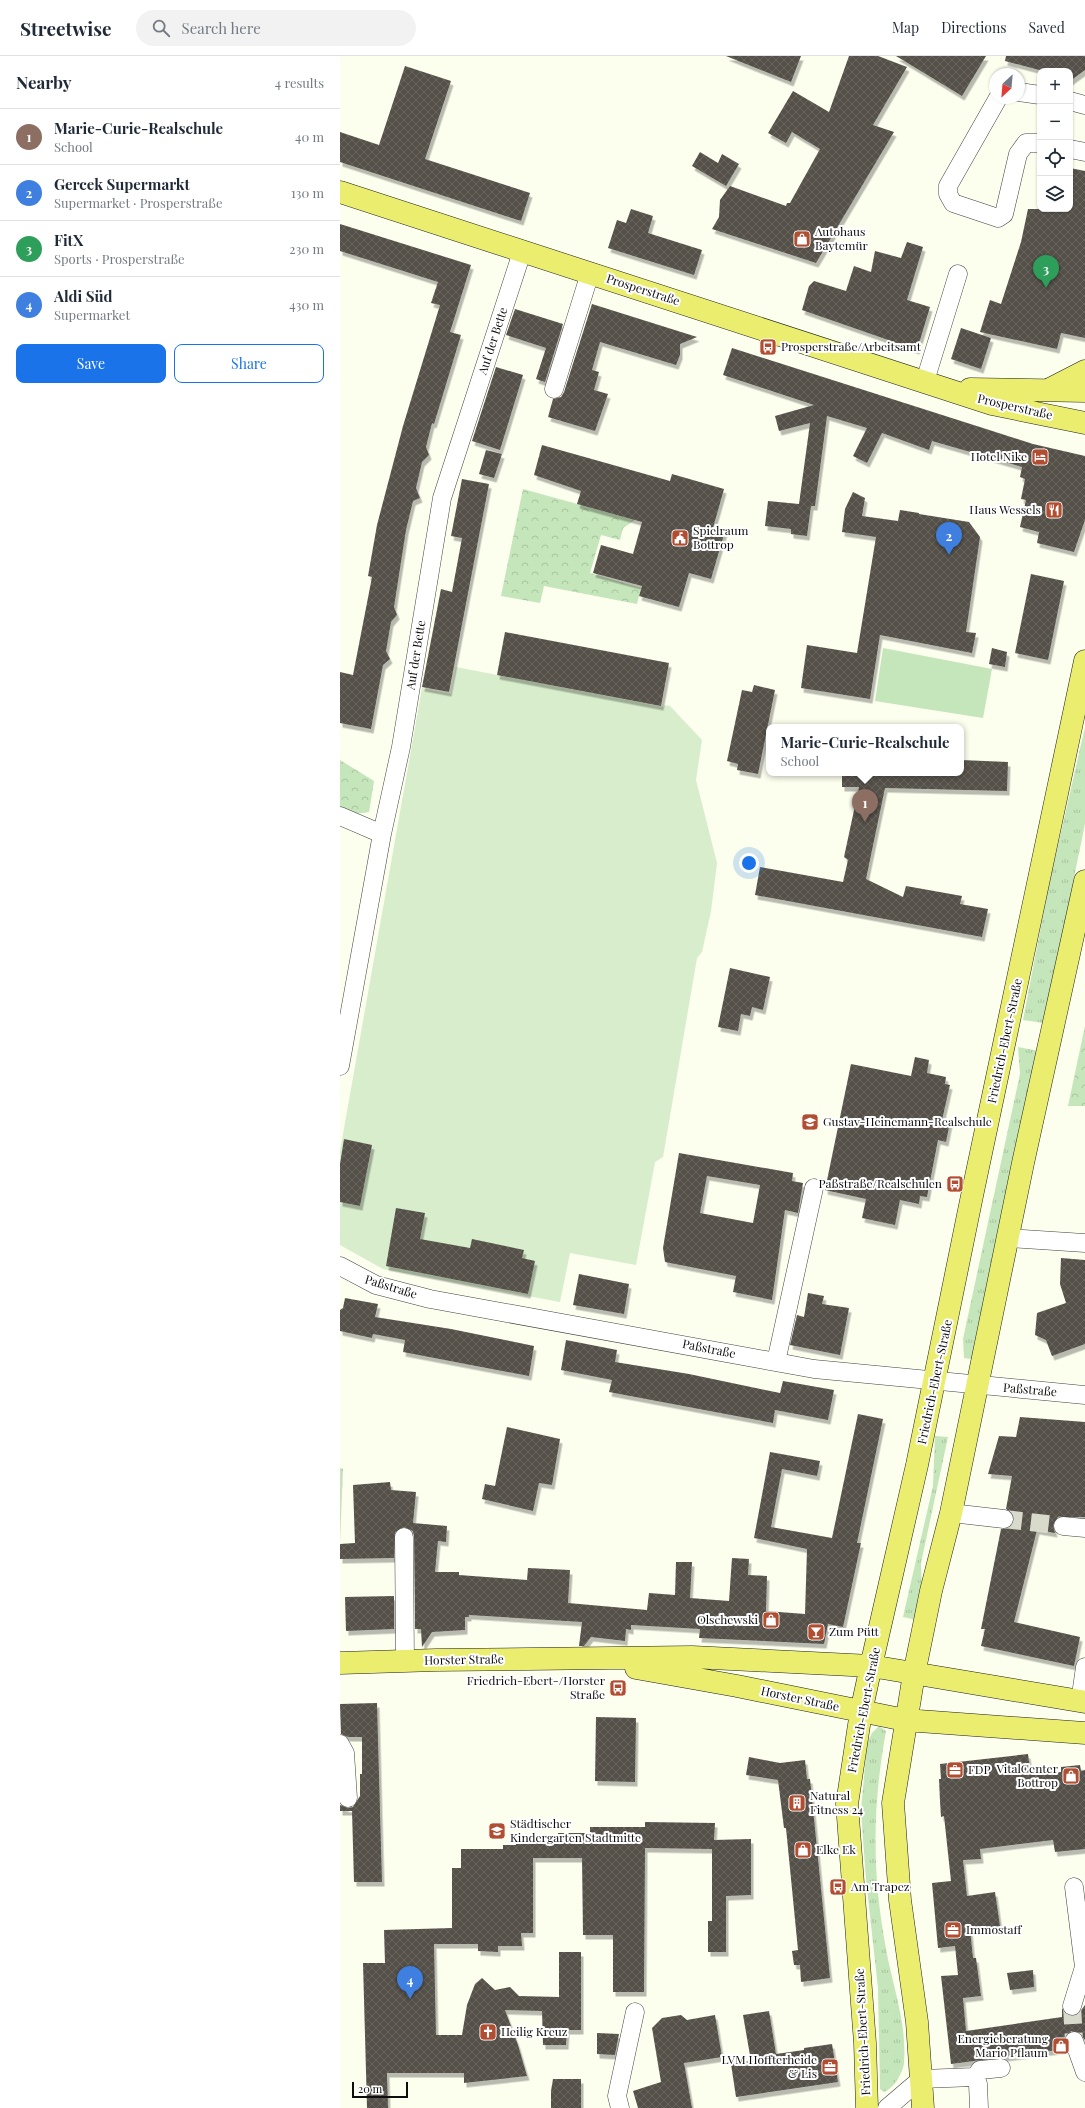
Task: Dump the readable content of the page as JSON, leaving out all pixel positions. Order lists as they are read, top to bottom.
{
  "streets": {
    "main road": ["Prosperstraße", "Friedrich-Ebert-Straße", "Horster Straße"],
    "street": ["Auf der Bette", "Paßstraße"]
  },
  "crossings": [
    ["Prosperstraße", "Auf der Bette"],
    ["Friedrich-Ebert-Straße", "Paßstraße"],
    ["Friedrich-Ebert-Straße", "Horster Straße"]
  ],
  "places": {
    "shop": [
      "Autohaus Baytemür",
      "Olschewski",
      "VitalCenter Bottrop",
      "Elke Ek",
      "Energieberatung Mario Pflaum"
    ],
    "bus stop": [
      "Prosperstraße/Arbeitsamt",
      "Paßstraße/Realschulen",
      "Friedrich-Ebert-/Horster Straße",
      "Am Trapez"
    ],
    "hotel": ["Hotel Nike"],
    "restaurant": ["Haus Wessels"],
    "public building": ["Spielraum Bottrop"],
    "school or university": ["Gustav-Heinemann-Realschule", "Städtischer Kindergarten Stadtmitte"],
    "bar": ["Zum Pütt"],
    "office": ["FDP", "Immostaff", "LVM Hoffterheide & Lis"],
    "building": ["Natural Fitness 24"],
    "church": ["Heilig Kreuz"]
  },
  "scale_bar": "20 m",
  "north": "bottom left",
  "page": {
    "header": "Streetwise",
    "search": "Search here",
    "nav": ["Map", "Directions", "Saved"],
    "heading": ["Nearby", "4 results"],
    "map_buttons": ["+", "−"],
    "list": [
      {
        "mark": "1",
        "name": "Marie-Curie-Realschule",
        "note": "School",
        "value": "40 m"
      },
      {
        "mark": "2",
        "name": "Gercek Supermarkt",
        "note": "Supermarket · Prosperstraße",
        "value": "130 m"
      },
      {
        "mark": "3",
        "name": "FitX",
        "note": "Sports · Prosperstraße",
        "value": "230 m"
      },
      {
        "mark": "4",
        "name": "Aldi Süd",
        "note": "Supermarket",
        "value": "430 m"
      }
    ],
    "pins": [
      "3",
      "2",
      "1",
      "4"
    ],
    "buttons": ["Save", "Share"],
    "popup": ["Marie-Curie-Realschule", "School"],
    "scale": "20 m"
  }
}
